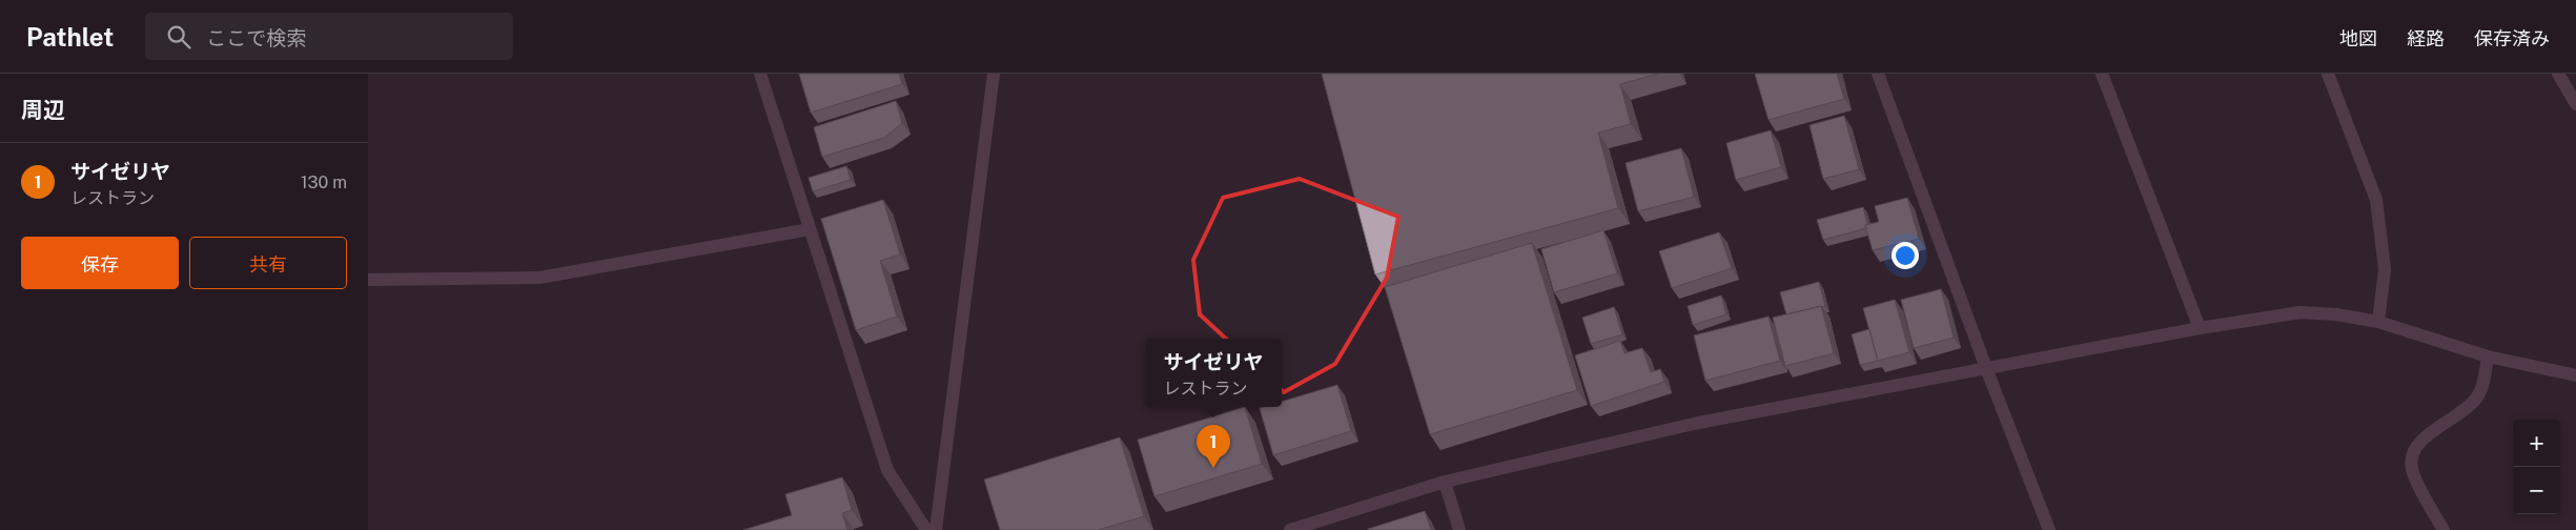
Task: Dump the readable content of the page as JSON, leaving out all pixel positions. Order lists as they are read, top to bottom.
{
  "page": {
    "header": "Pathlet",
    "search": "ここで検索",
    "nav": ["地図", "経路", "保存済み"],
    "heading": "周辺",
    "list": [
      {
        "mark": "1",
        "name": "サイゼリヤ",
        "note": "レストラン",
        "value": "130 m"
      }
    ],
    "buttons": ["保存", "共有"],
    "popup": ["サイゼリヤ", "レストラン"],
    "map_buttons": ["+", "−"],
    "pins": "1"
  }
}
